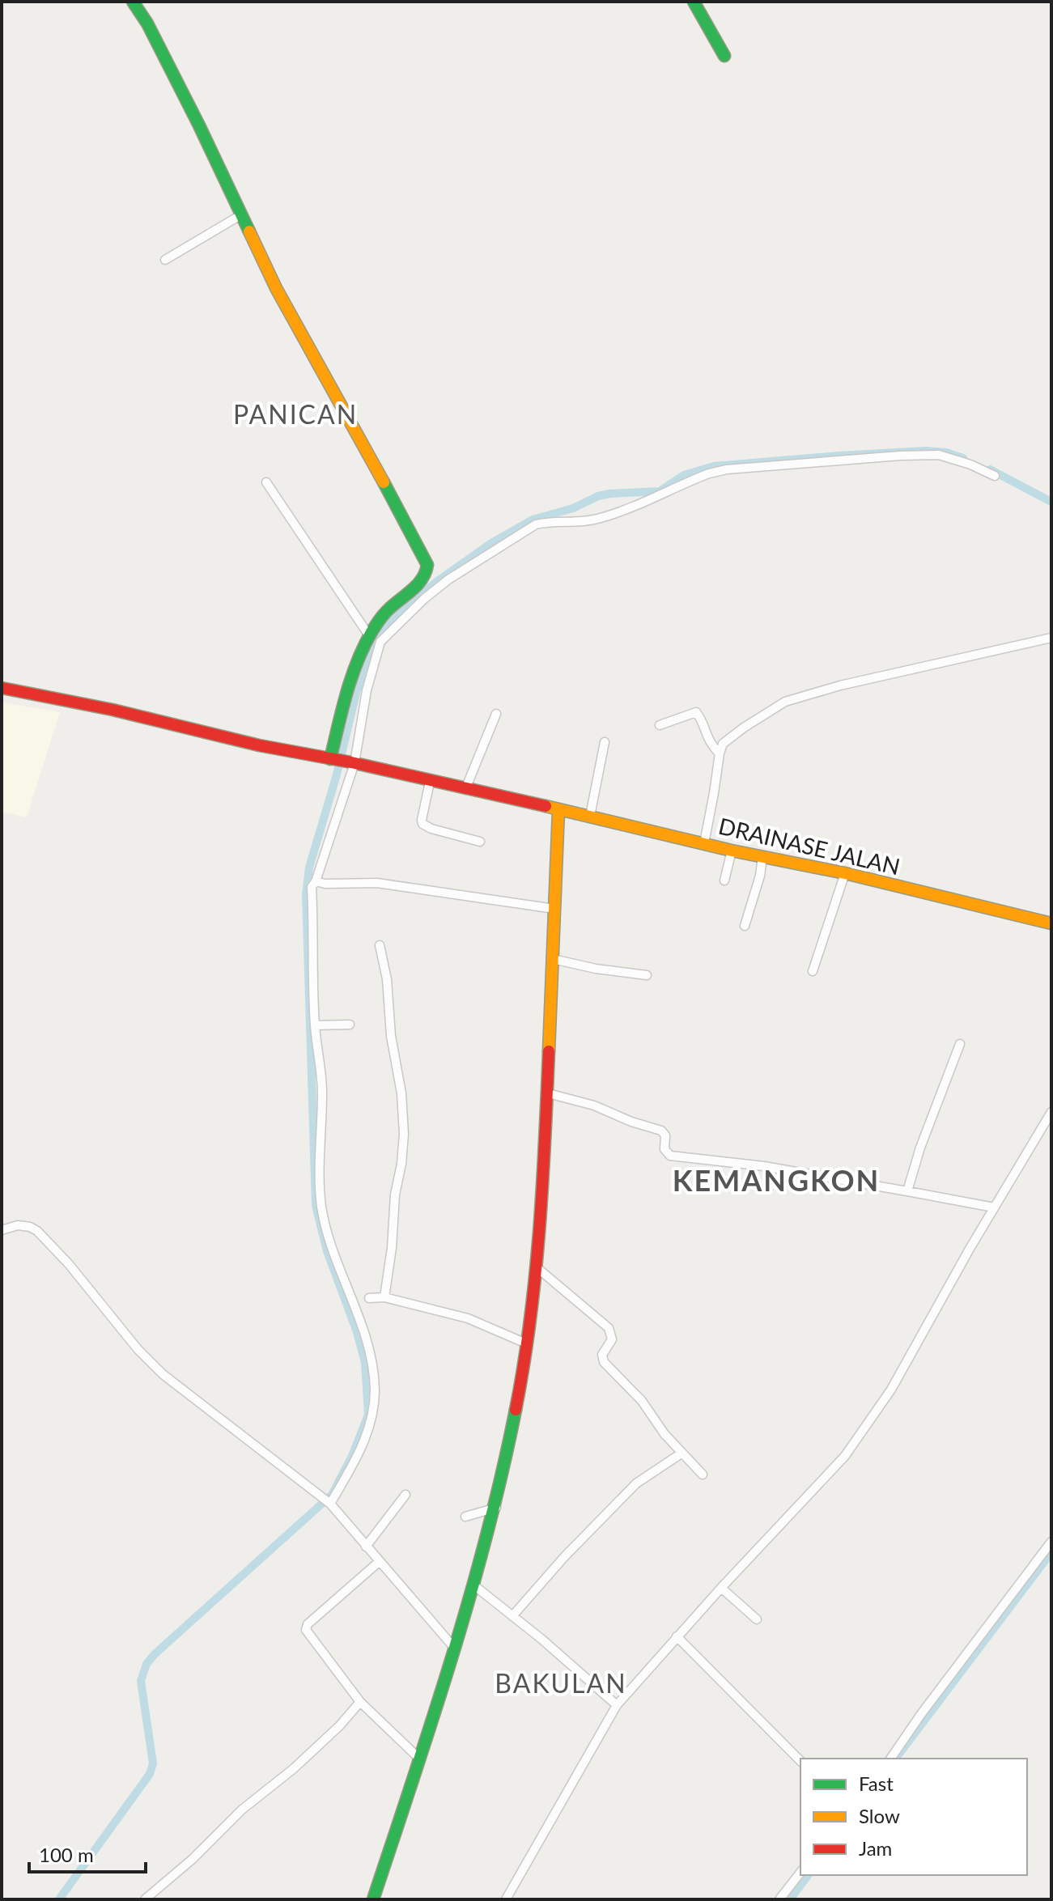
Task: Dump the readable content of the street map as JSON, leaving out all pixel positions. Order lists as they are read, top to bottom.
{
  "streets": {
    "main road": ["DRAINASE JALAN"]
  },
  "districts": ["PANICAN", "KEMANGKON", "BAKULAN"],
  "legend": ["Fast", "Slow", "Jam"],
  "scale_bar": "100 m"
}
